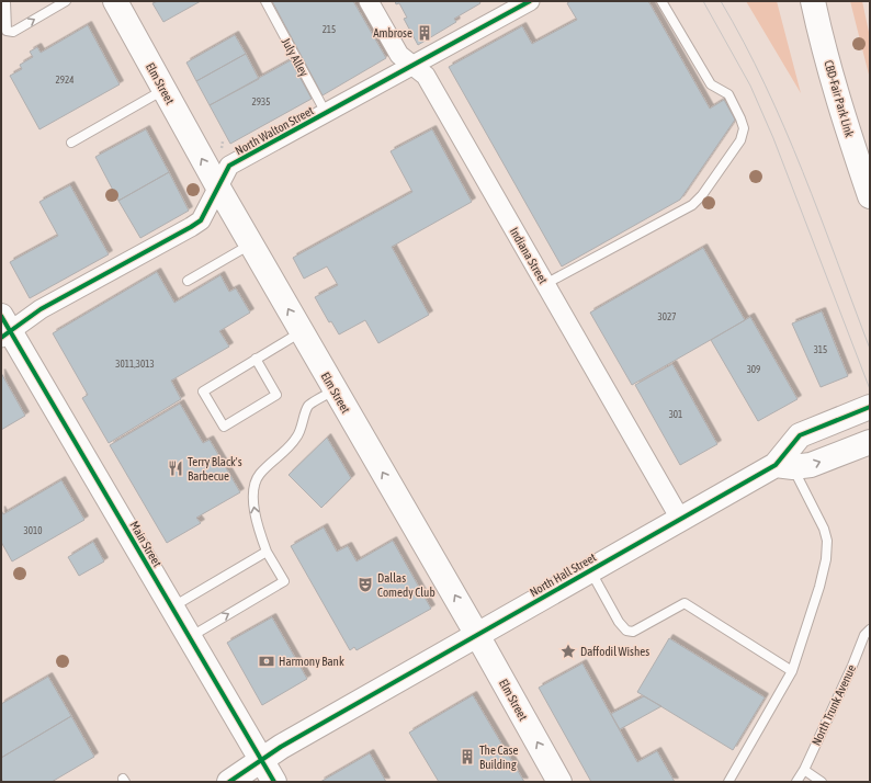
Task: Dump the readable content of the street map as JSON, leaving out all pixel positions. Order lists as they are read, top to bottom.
{
  "streets": {
    "main road": [
      "Elm Street",
      "CBD-Fair Park Link",
      "Main Street",
      "North Hall Street"
    ],
    "street": ["North Walton Street", "Indiana Street"],
    "lane": ["July Alley", "North Trunk Avenue"]
  },
  "crossings": [
    ["July Alley", "North Walton Street"],
    ["Elm Street", "North Walton Street"],
    ["Elm Street", "North Hall Street"],
    ["North Walton Street", "Indiana Street"],
    ["North Walton Street", "Main Street"],
    ["Indiana Street", "North Hall Street"],
    ["Main Street", "North Hall Street"]
  ],
  "one_way": ["Elm Street"],
  "places": {
    "building": ["Ambrose", "The Case Building"],
    "restaurant": ["Terry Black's Barbecue"],
    "theatre": ["Dallas Comedy Club"],
    "place": ["Daffodil Wishes"],
    "bank": ["Harmony Bank"]
  },
  "house_numbers": [
    "215",
    "2924",
    "2935",
    "3027",
    "315",
    "3011,3013",
    "309",
    "301",
    "3010"
  ]
}
